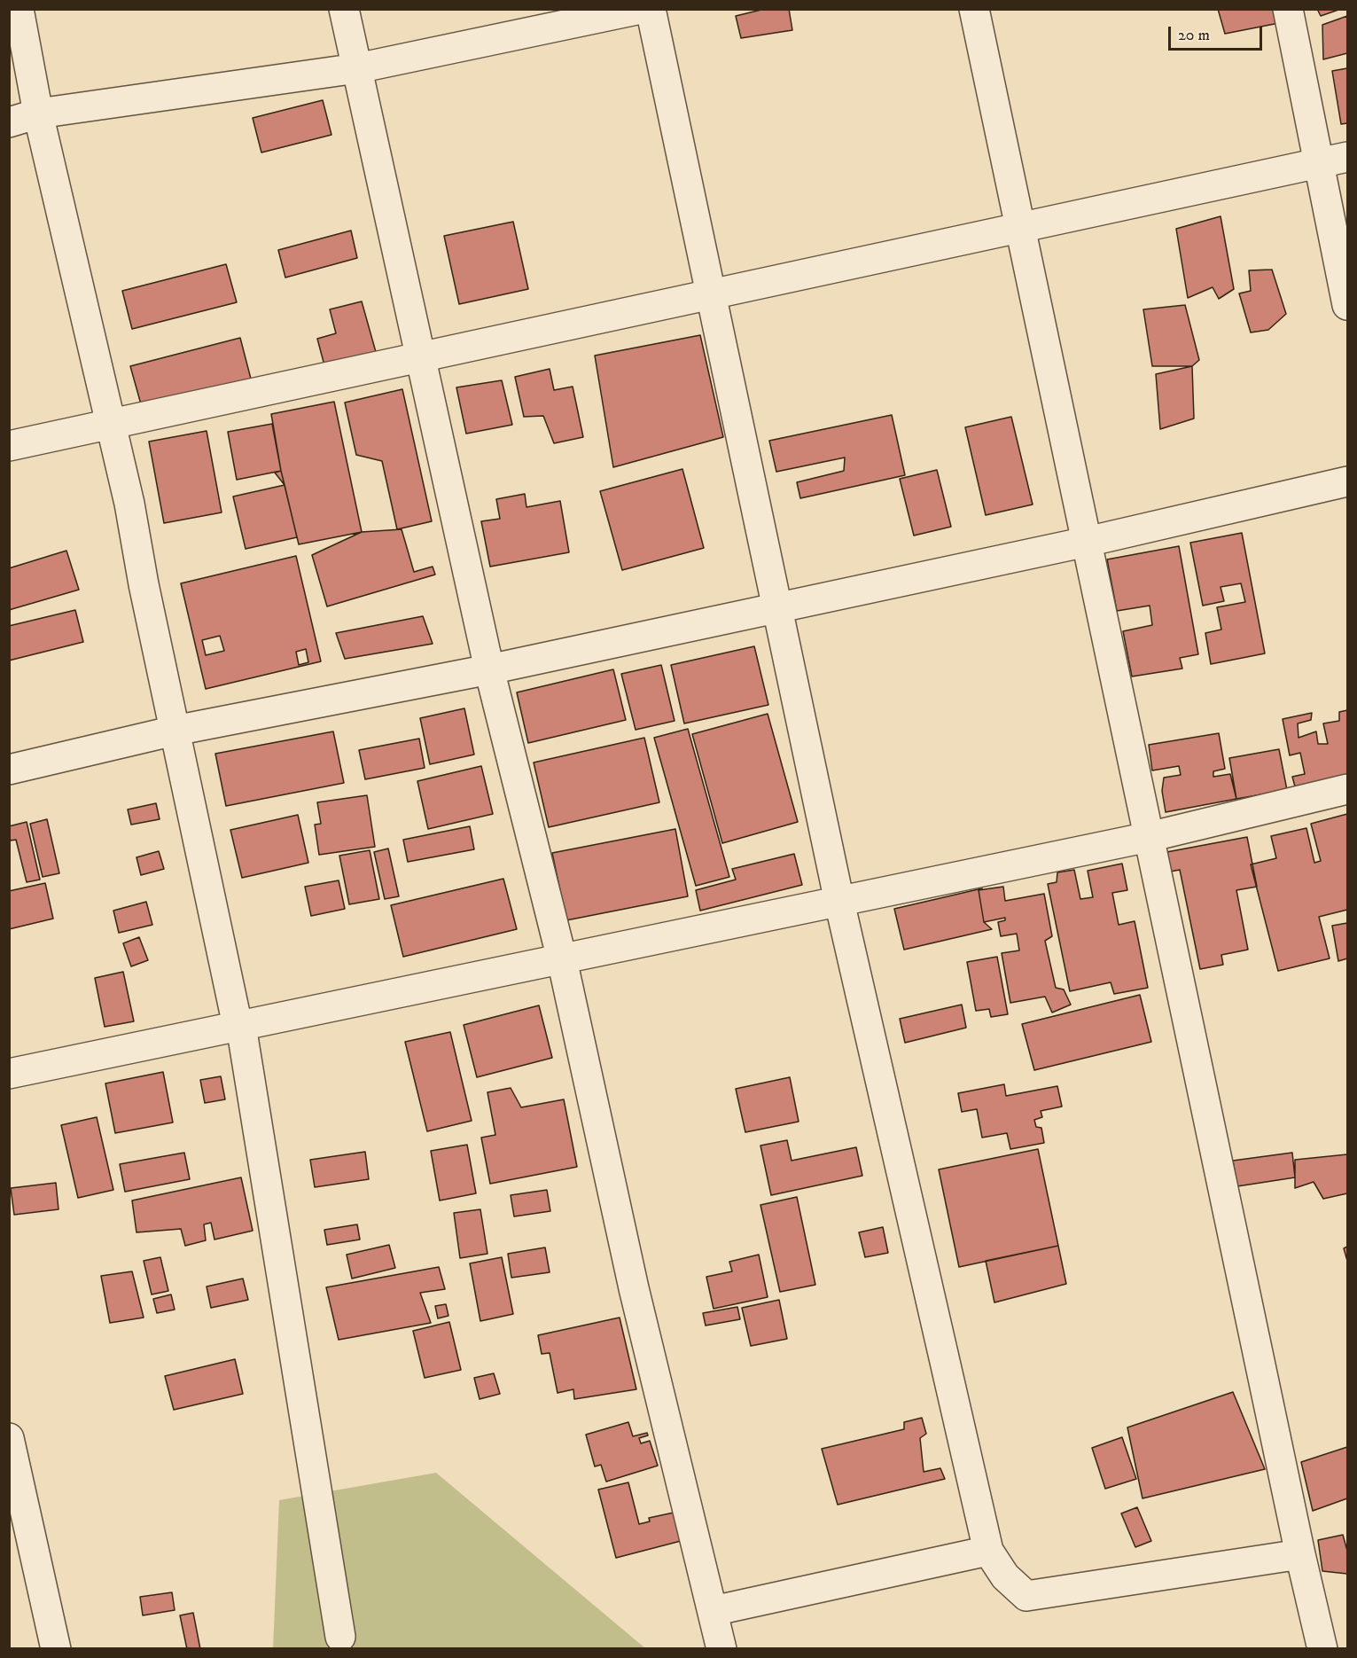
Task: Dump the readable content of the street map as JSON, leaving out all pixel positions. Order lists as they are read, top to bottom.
{
  "scale_bar": "20 m"
}
